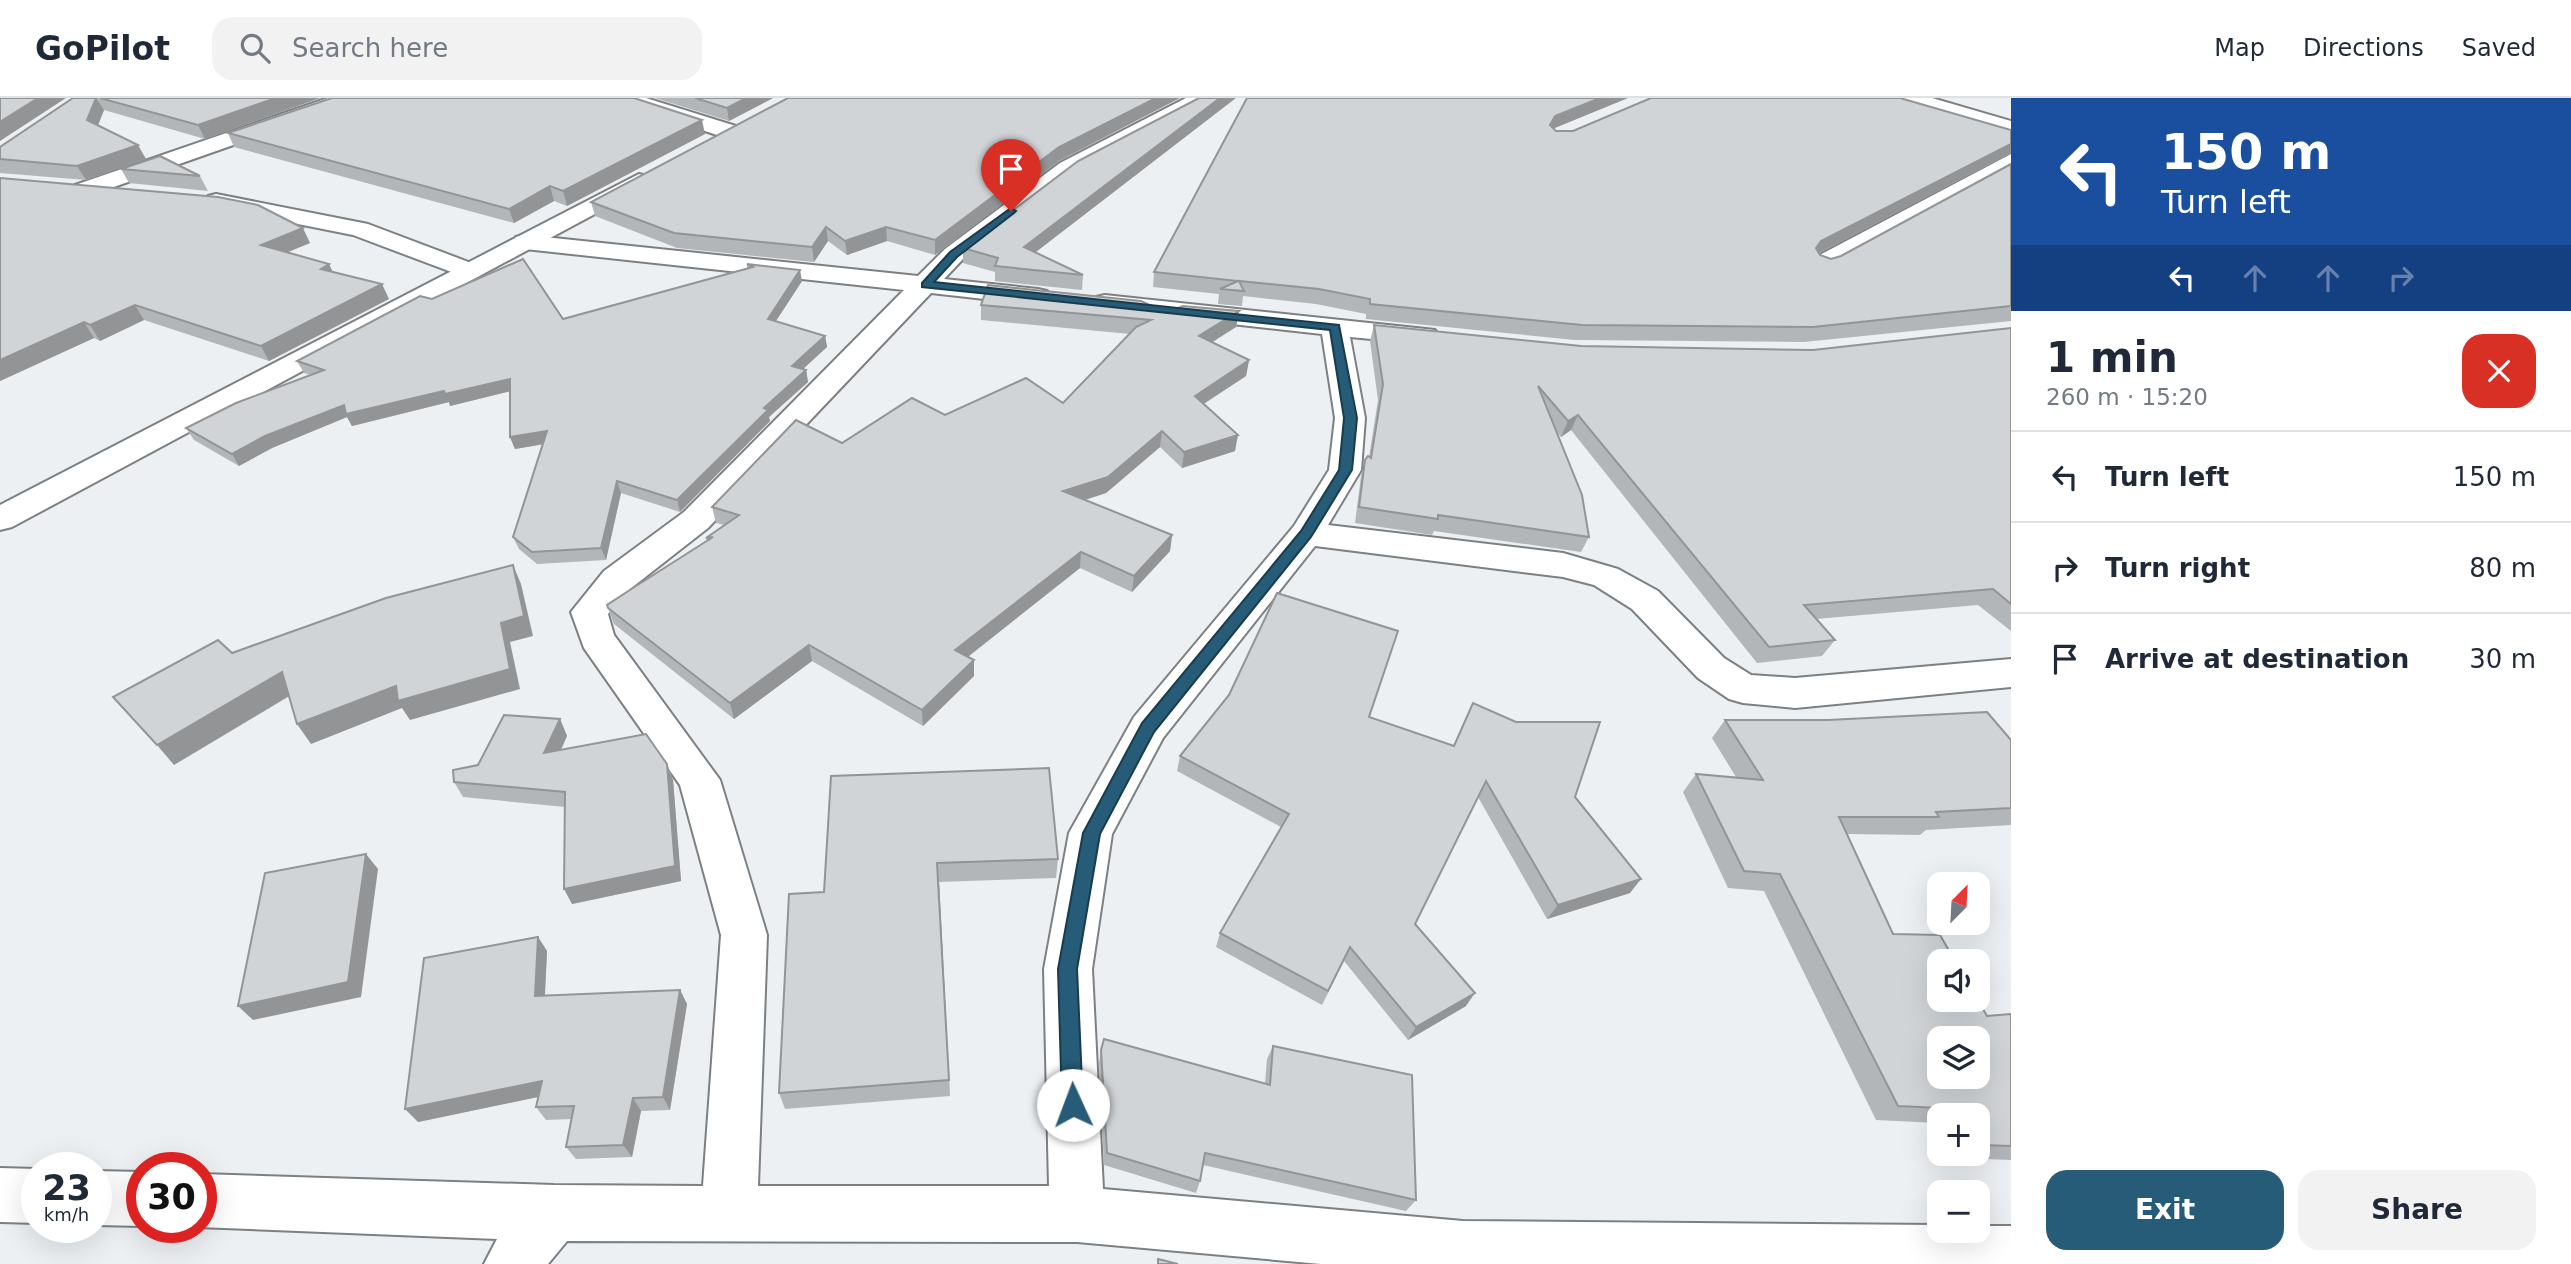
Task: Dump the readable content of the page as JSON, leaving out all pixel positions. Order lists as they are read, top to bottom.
{
  "north": "top right",
  "page": {
    "header": "GoPilot",
    "search": "Search here",
    "nav": ["Map", "Directions", "Saved"],
    "turn": ["150 m", "Turn left"],
    "heading": ["1 min", "260 m · 15:20"],
    "list": [
      {
        "name": "Turn left",
        "value": "150 m"
      },
      {
        "name": "Turn right",
        "value": "80 m"
      },
      {
        "name": "Arrive at destination",
        "value": "30 m"
      }
    ],
    "map_buttons": ["+", "−"],
    "speed": "23 km/h",
    "limit": "30",
    "buttons": ["Exit", "Share"]
  }
}
